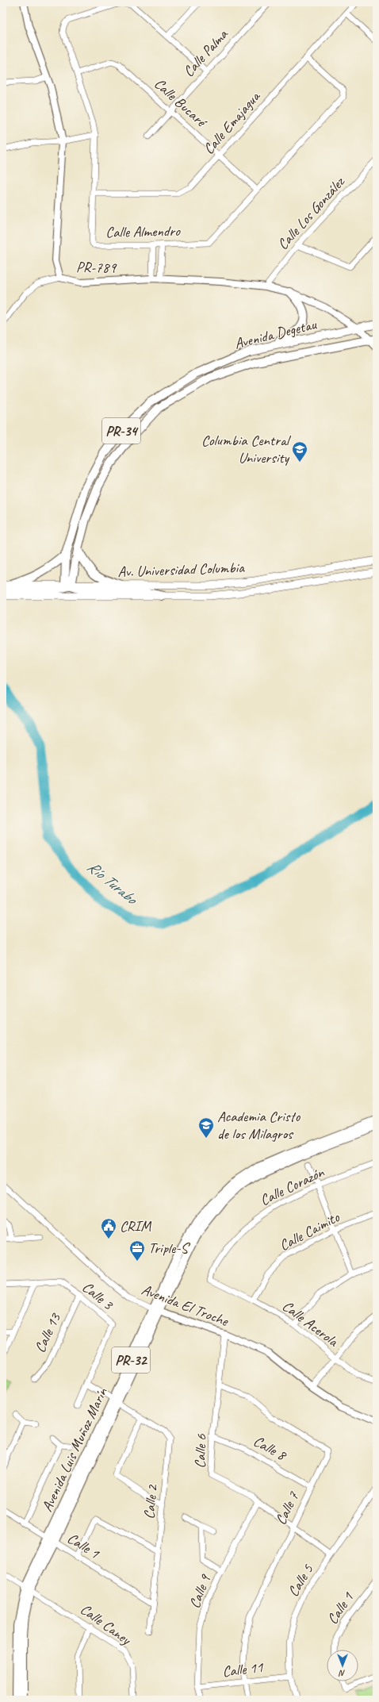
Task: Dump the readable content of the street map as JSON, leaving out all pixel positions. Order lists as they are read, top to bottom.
{
  "streets": {
    "main road": [
      "Avenida Degetau",
      "PR-34",
      "Av. Universidad Columbia",
      "PR-32",
      "Avenida Luis Muñoz Marín"
    ],
    "street": [
      "Calle Palma",
      "Calle Bucaré",
      "Calle Emajagua",
      "Calle Los González",
      "Calle Almendro",
      "PR-789",
      "Calle Corazón",
      "Calle Caimito",
      "Calle 3",
      "Avenida El Troche",
      "Calle Acerola",
      "Calle 13",
      "Calle 8",
      "Calle 6",
      "Calle 2",
      "Calle 7",
      "Calle 1",
      "Calle 5",
      "Calle 9",
      "Calle Caney",
      "Calle 11"
    ]
  },
  "crossings": [
    ["Calle Palma", "Calle Bucaré"],
    ["Calle Palma", "Calle Almendro"],
    ["Calle Bucaré", "Calle Emajagua"],
    ["Calle Bucaré", "Calle Almendro"],
    ["Calle Emajagua", "Calle Almendro"],
    ["Calle Los González", "PR-789"],
    ["PR-789", "Avenida Degetau"],
    ["Avenida Degetau", "Av. Universidad Columbia"],
    ["Calle Corazón", "Calle Acerola"],
    ["Calle Caimito", "Calle Acerola"],
    ["Calle 3", "Calle 13"],
    ["Calle 3", "Calle 2"],
    ["Avenida El Troche", "Avenida Luis Muñoz Marín"],
    ["Avenida El Troche", "Calle 6"],
    ["Calle 8", "Calle 6"],
    ["Calle 8", "Calle 7"],
    ["Avenida Luis Muñoz Marín", "Calle 2"],
    ["Avenida Luis Muñoz Marín", "Calle 1"],
    ["Avenida Luis Muñoz Marín", "Calle Caney"],
    ["Calle 6", "Calle 7"],
    ["Calle 6", "Calle 5"],
    ["Calle 6", "Calle 9"],
    ["Calle 2", "Calle 1"],
    ["Calle 7", "Calle 11"],
    ["Calle 5", "Calle 11"],
    ["Calle 9", "Calle 11"]
  ],
  "water": ["Río Turabo"],
  "places": {
    "school or university": ["Columbia Central University", "Academia Cristo de los Milagros"],
    "public building": ["CRIM"],
    "office": ["Triple-S"]
  },
  "north": "bottom"
}
